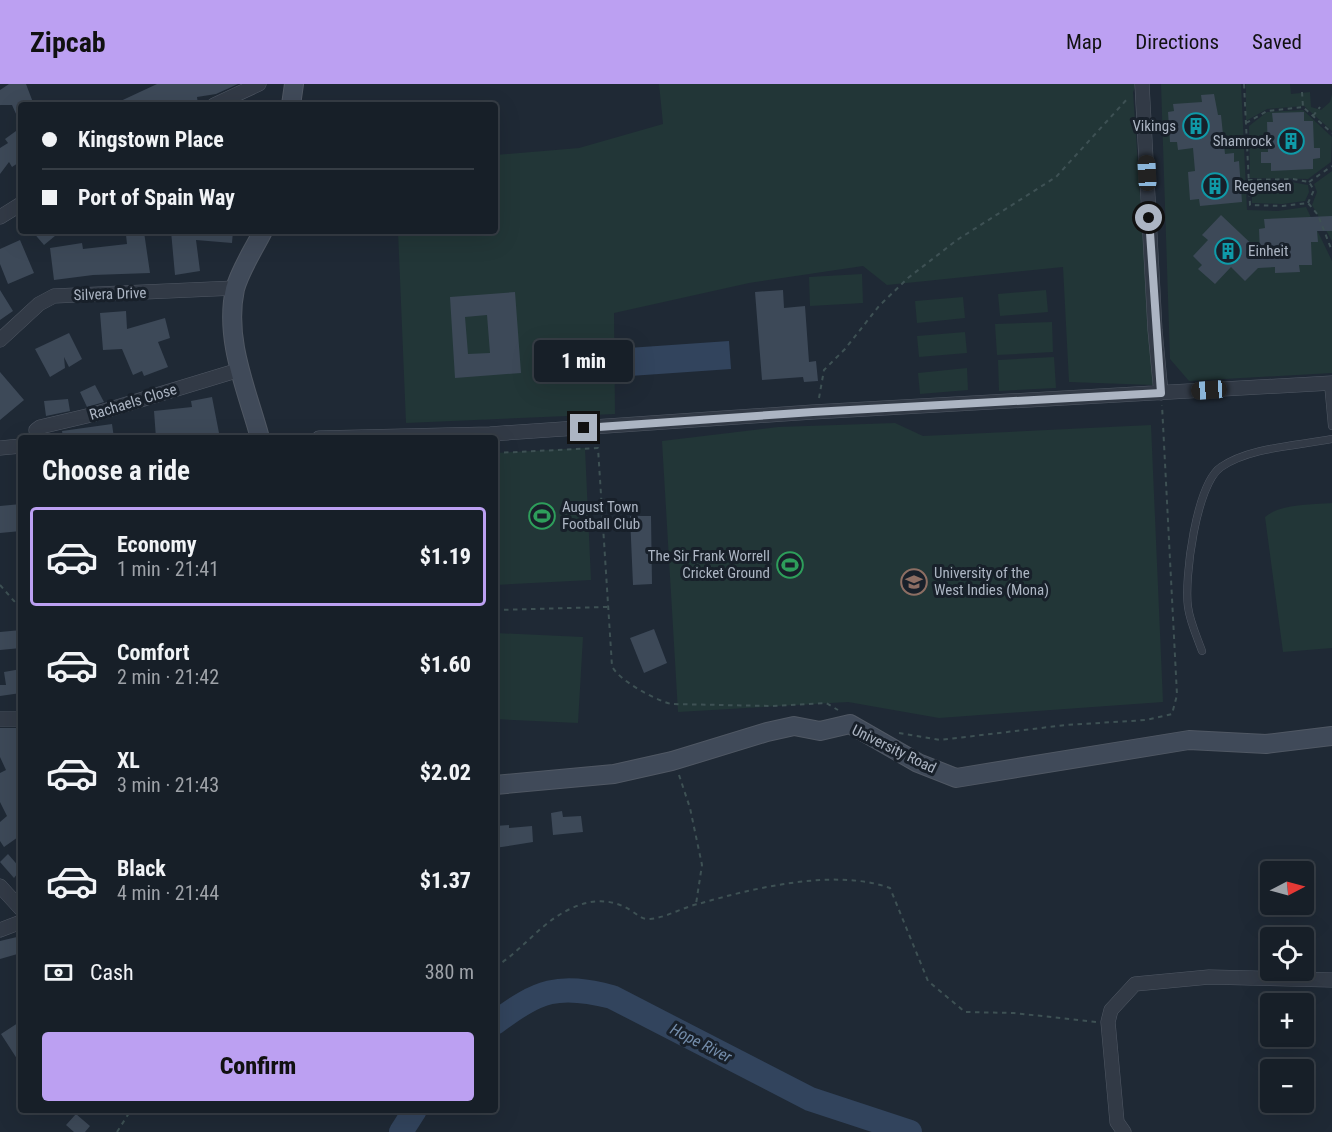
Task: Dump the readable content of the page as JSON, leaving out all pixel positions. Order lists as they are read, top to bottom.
{
  "streets": {
    "street": ["Silvera Drive", "Rachaels Close", "University Road"]
  },
  "water": ["Hope River"],
  "places": {
    "building": [
      "Vikings",
      "Shamrock",
      "Regensen",
      "Einheit"
    ],
    "sports": ["August Town Football Club", "The Sir Frank Worrell Cricket Ground"],
    "school or university": ["University of the West Indies (Mona)"]
  },
  "north": "right",
  "page": {
    "header": "Zipcab",
    "nav": ["Map", "Directions", "Saved"],
    "banner": ["Kingstown Place", "Port of Spain Way"],
    "bubble": "1 min",
    "heading": "Choose a ride",
    "list": [
      {
        "name": "Economy",
        "note": "1 min · 21:41",
        "value": "$1.19"
      },
      {
        "name": "Comfort",
        "note": "2 min · 21:42",
        "value": "$1.60"
      },
      {
        "name": "XL",
        "note": "3 min · 21:43",
        "value": "$2.02"
      },
      {
        "name": "Black",
        "note": "4 min · 21:44",
        "value": "$1.37"
      }
    ],
    "map_buttons": ["+", "−"],
    "pay": ["Cash", "380 m"],
    "buttons": "Confirm"
  }
}
